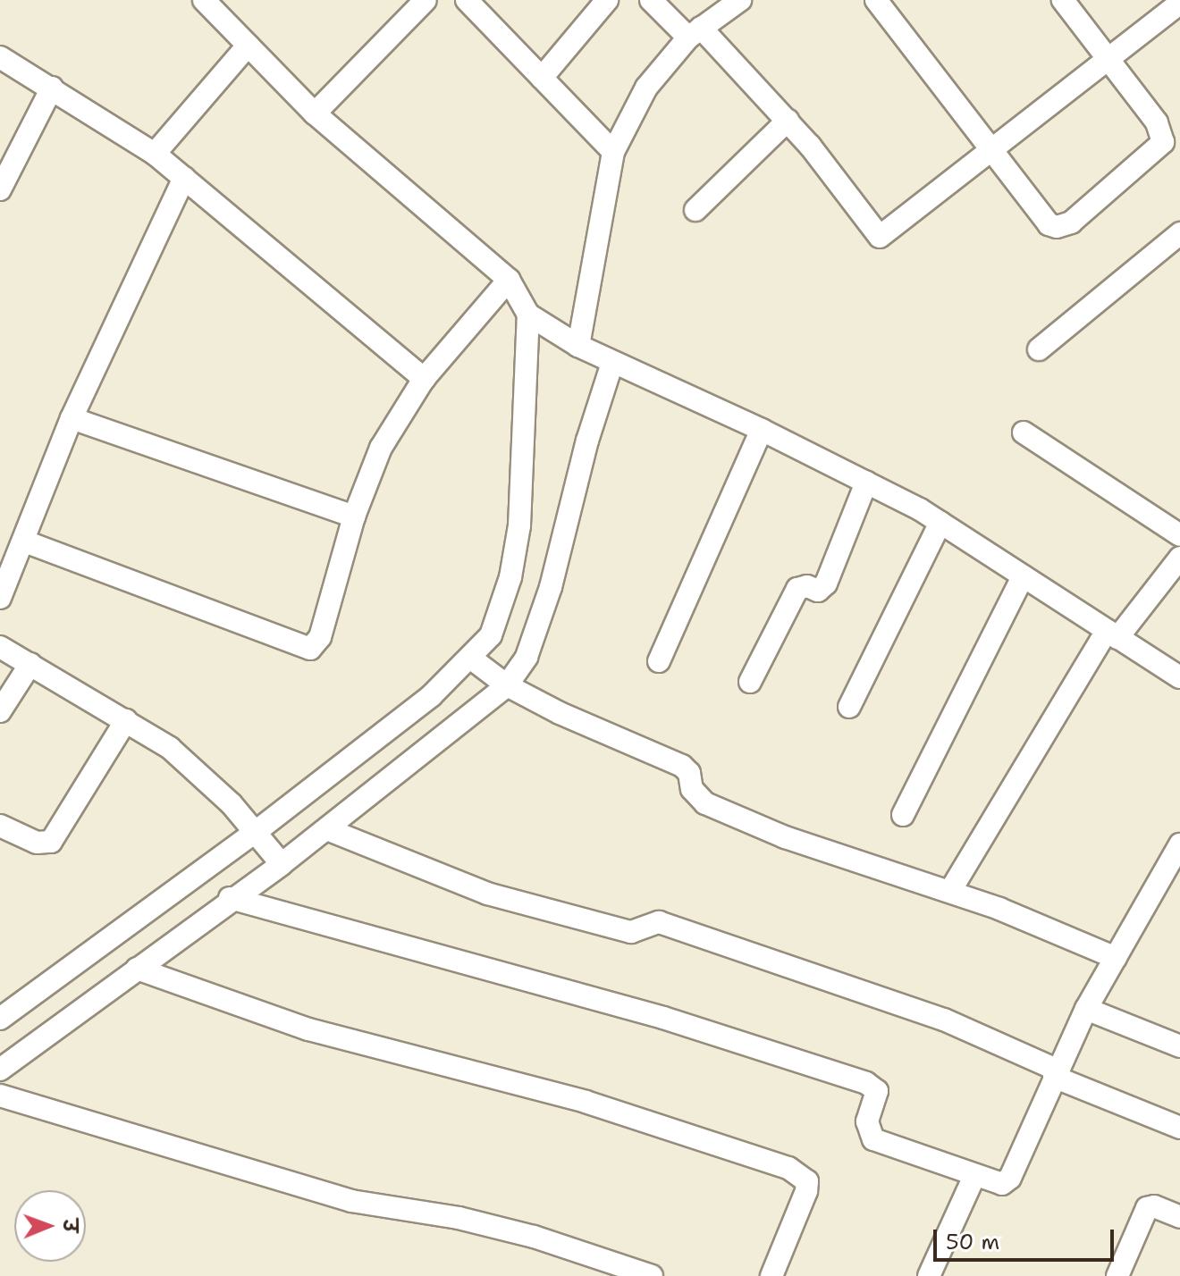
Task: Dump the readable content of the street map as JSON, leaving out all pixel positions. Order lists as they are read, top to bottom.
{
  "scale_bar": "50 m",
  "north": "right"
}
